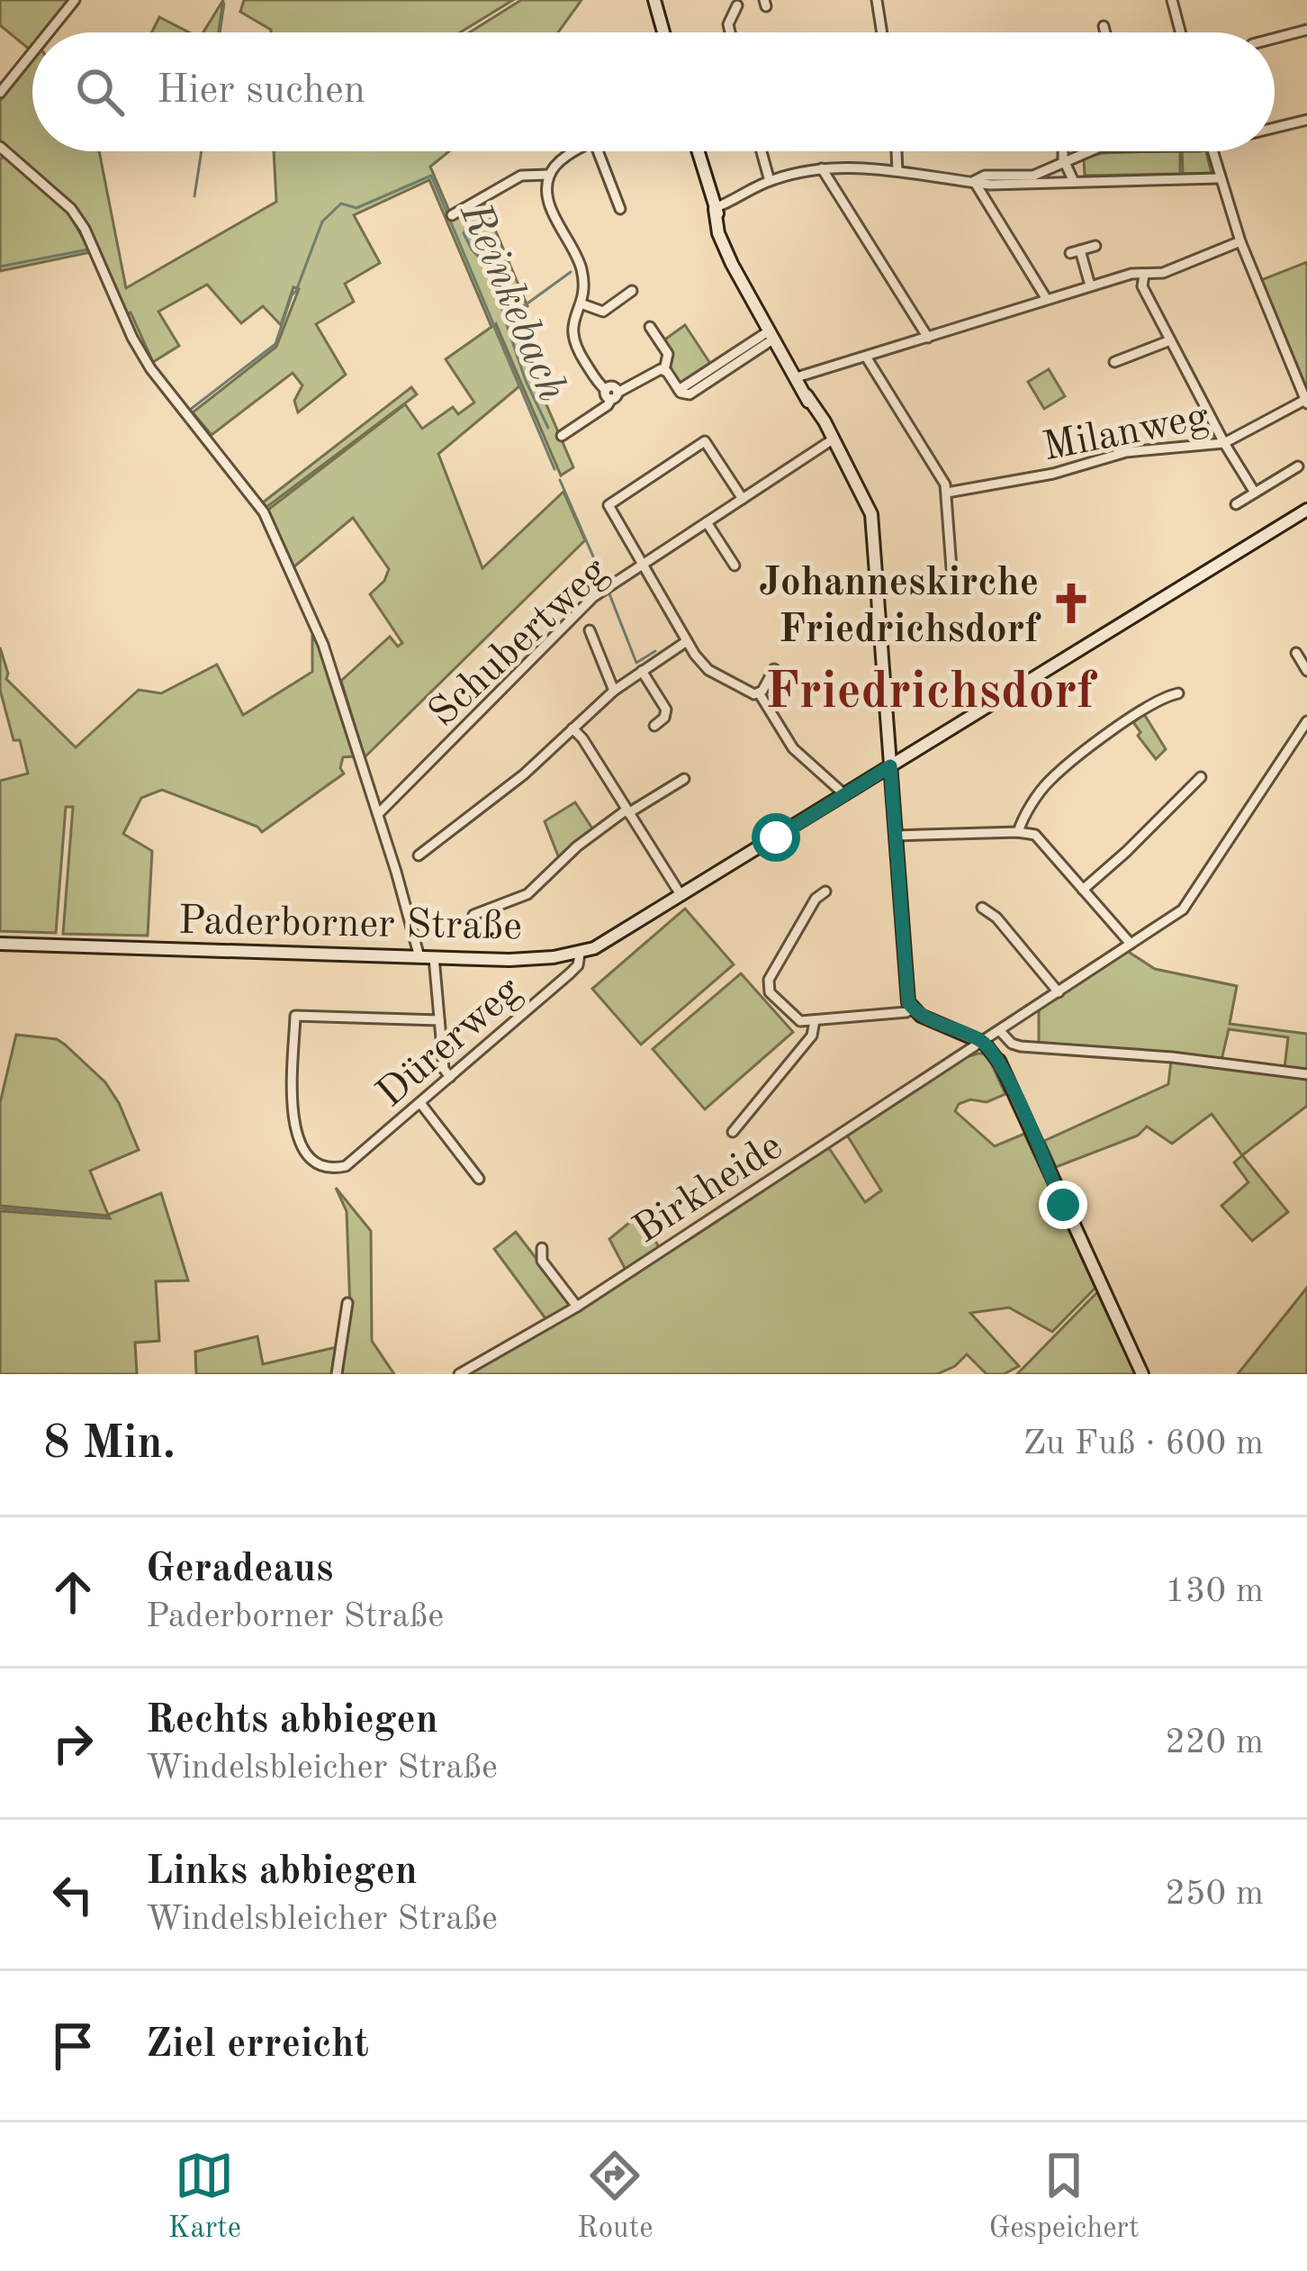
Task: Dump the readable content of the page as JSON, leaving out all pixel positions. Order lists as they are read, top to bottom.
{
  "streets": {
    "main road": ["Paderborner Straße"],
    "street": [
      "Milanweg",
      "Schubertweg",
      "Dürerweg",
      "Birkheide"
    ]
  },
  "crossings": [
    ["Paderborner Straße", "Dürerweg"]
  ],
  "districts": ["Friedrichsdorf"],
  "water": ["Reinkebach"],
  "places": {
    "church": ["Johanneskirche Friedrichsdorf"]
  },
  "page": {
    "search": "Hier suchen",
    "heading": ["8 Min.", "Zu Fuß · 600 m"],
    "list": [
      ["Geradeaus", "Paderborner Straße", "130 m"],
      ["Rechts abbiegen", "Windelsbleicher Straße", "220 m"],
      ["Links abbiegen", "Windelsbleicher Straße", "250 m"],
      "Ziel erreicht"
    ],
    "nav": ["Karte", "Route", "Gespeichert"]
  }
}
